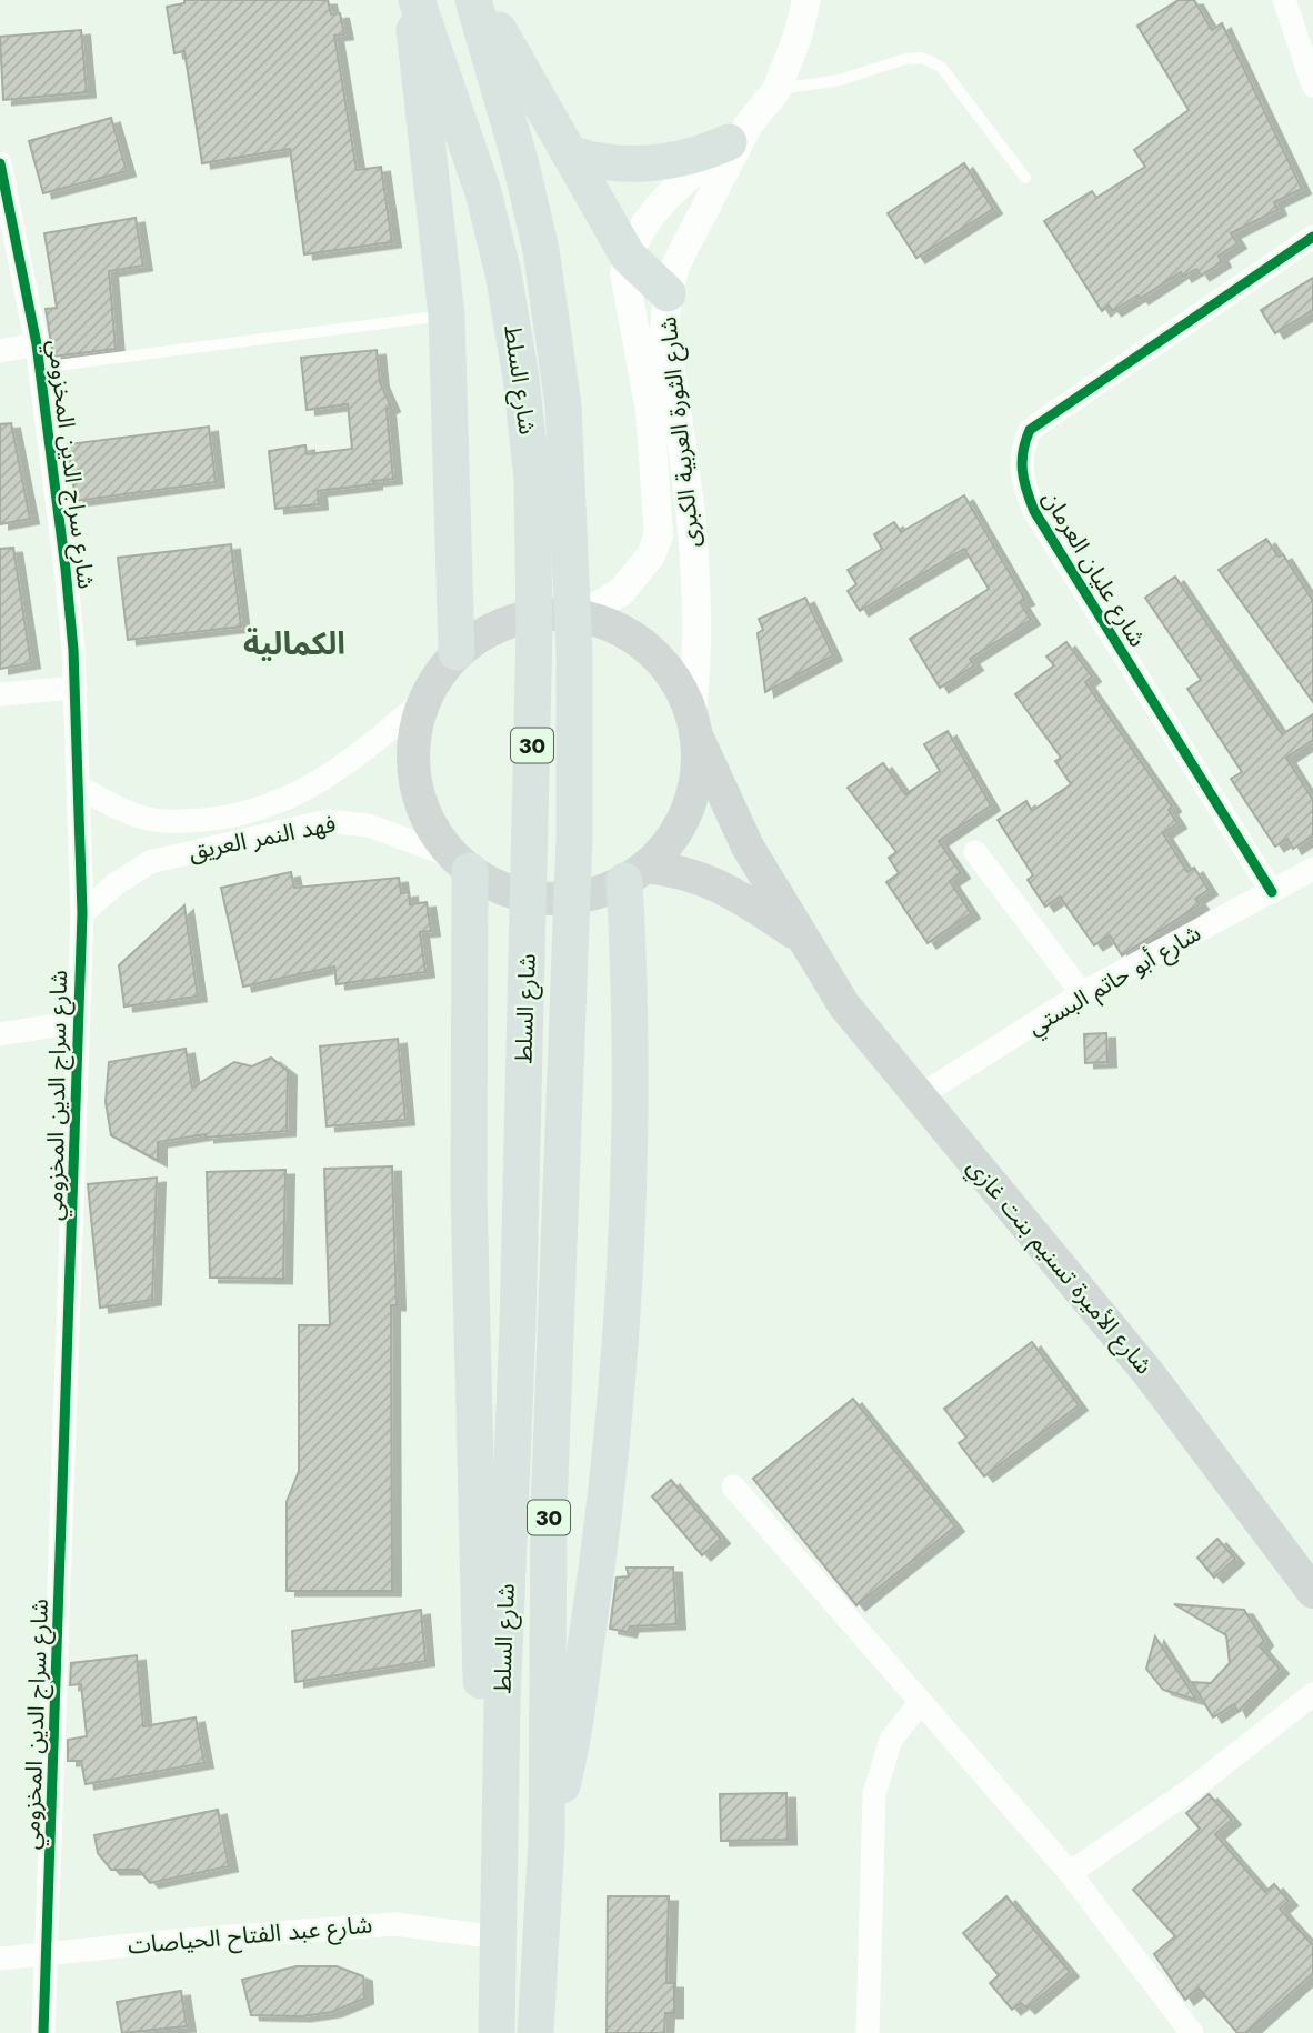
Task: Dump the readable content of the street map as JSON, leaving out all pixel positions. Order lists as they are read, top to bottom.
{
  "streets": {
    "main road": ["شارع السلط", "30", "شارع الأميرة تسنيم بنت غازي"],
    "street": [
      "شارع الثورة العربية الكبرى",
      "شارع سراج الدين المخزومي",
      "شارع عليان العرمان",
      "فهد النمر العريق",
      "شارع أبو حاتم البستي",
      "شارع عبد الفتاح الحياصات"
    ]
  },
  "crossings": [
    ["شارع السلط", "شارع عبد الفتاح الحياصات"],
    ["شارع الثورة العربية الكبرى", "شارع الأميرة تسنيم بنت غازي"],
    ["شارع سراج الدين المخزومي", "فهد النمر العريق"],
    ["شارع سراج الدين المخزومي", "شارع عبد الفتاح الحياصات"],
    ["شارع عليان العرمان", "شارع أبو حاتم البستي"],
    ["فهد النمر العريق", "شارع الأميرة تسنيم بنت غازي"],
    ["شارع أبو حاتم البستي", "شارع الأميرة تسنيم بنت غازي"]
  ],
  "districts": ["الكمالية"]
}
